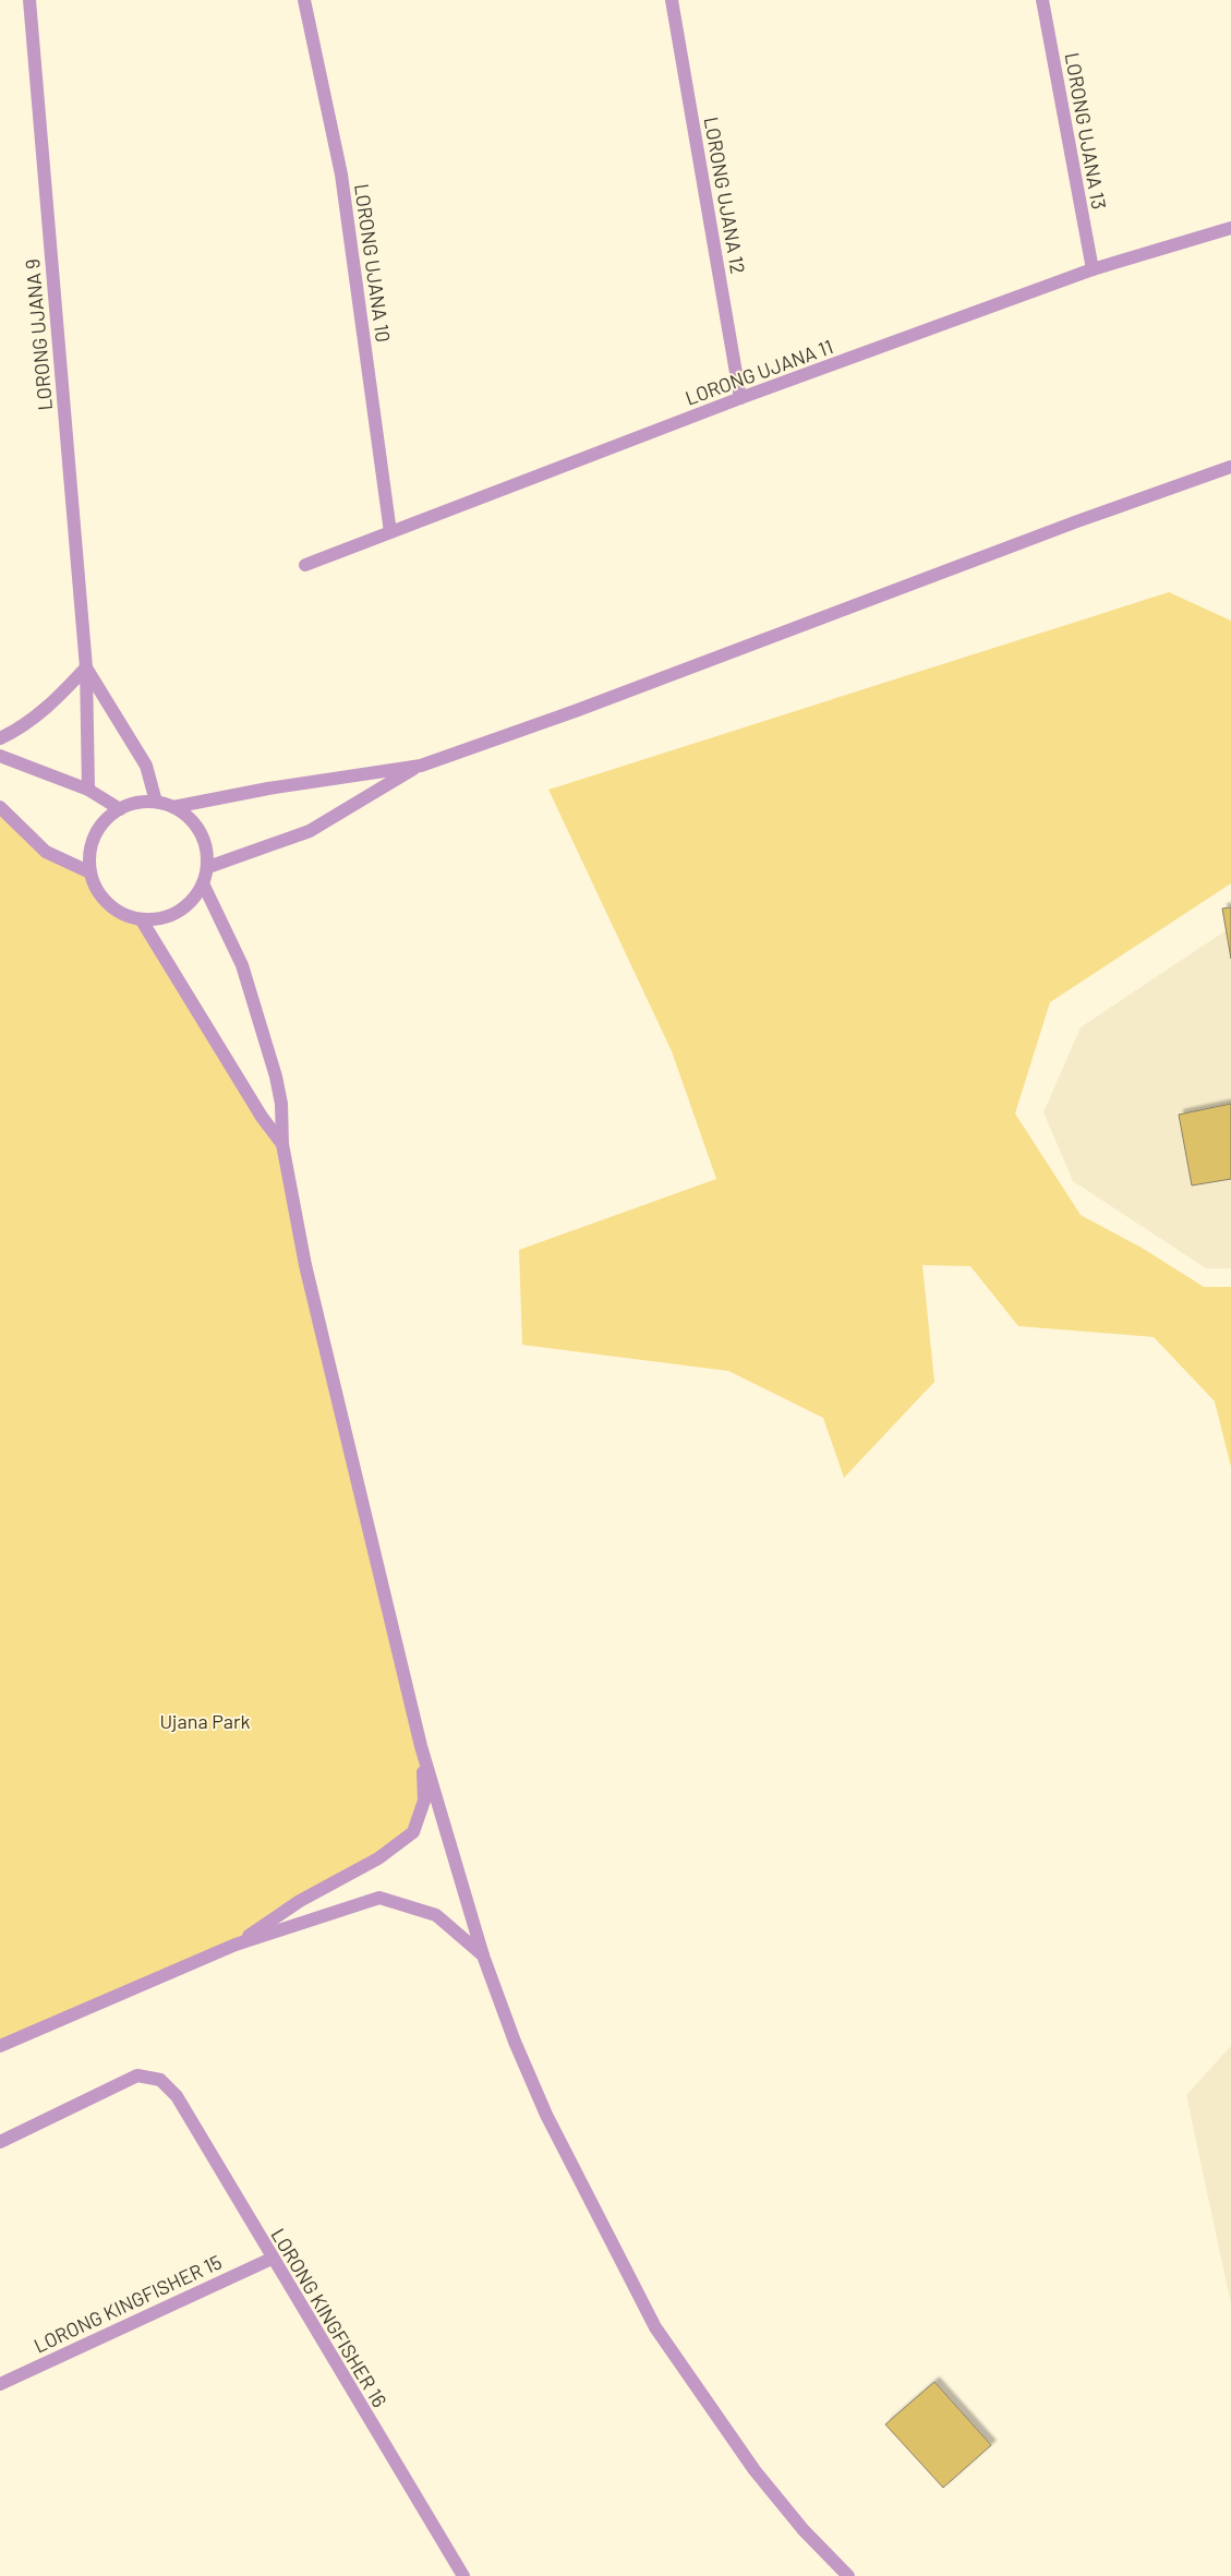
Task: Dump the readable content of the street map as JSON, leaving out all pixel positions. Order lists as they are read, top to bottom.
{
  "streets": {
    "street": [
      "LORONG UJANA 13",
      "LORONG UJANA 12",
      "LORONG UJANA 10",
      "LORONG UJANA 9",
      "LORONG UJANA 11",
      "LORONG KINGFISHER 15",
      "LORONG KINGFISHER 16"
    ]
  },
  "crossings": [
    ["LORONG UJANA 13", "LORONG UJANA 11"],
    ["LORONG UJANA 12", "LORONG UJANA 11"],
    ["LORONG UJANA 10", "LORONG UJANA 11"],
    ["LORONG KINGFISHER 15", "LORONG KINGFISHER 16"]
  ],
  "parks": ["Ujana Park"]
}
